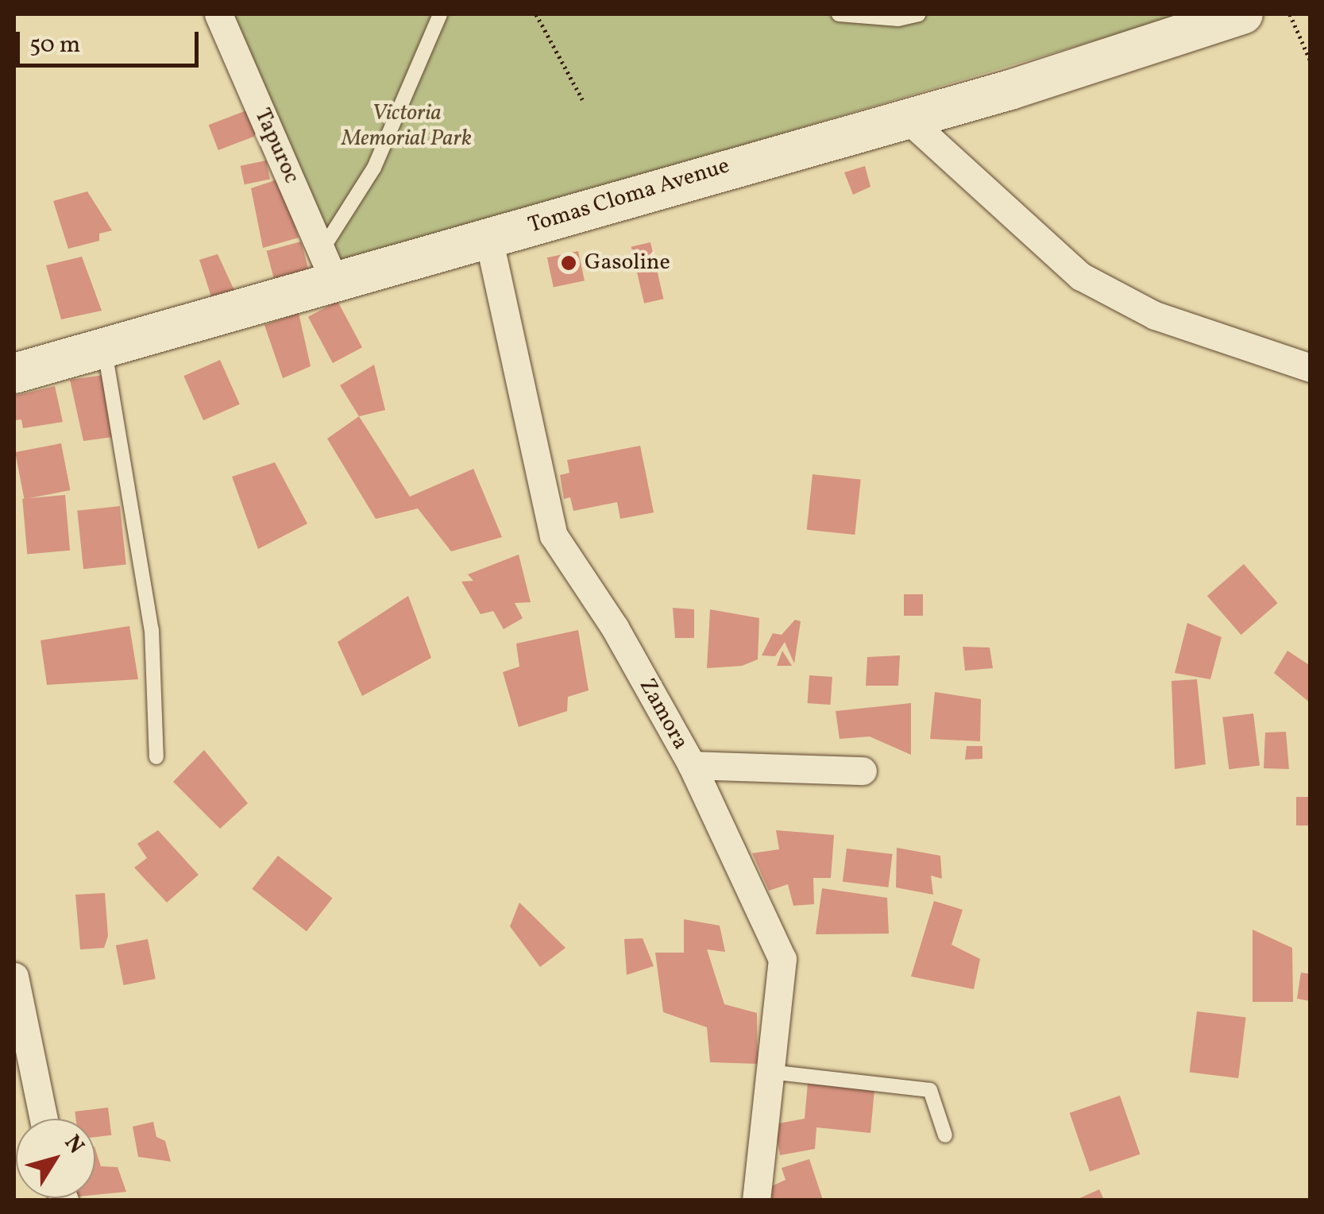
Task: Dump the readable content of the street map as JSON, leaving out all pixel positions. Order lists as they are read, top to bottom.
{
  "streets": {
    "main road": ["Tomas Cloma Avenue"],
    "street": ["Tapuroc", "Zamora"]
  },
  "crossings": [
    ["Tapuroc", "Tomas Cloma Avenue"],
    ["Tomas Cloma Avenue", "Zamora"]
  ],
  "parks": ["Victoria Memorial Park"],
  "places": ["Gasoline"],
  "scale_bar": "50 m",
  "north": "top right"
}
